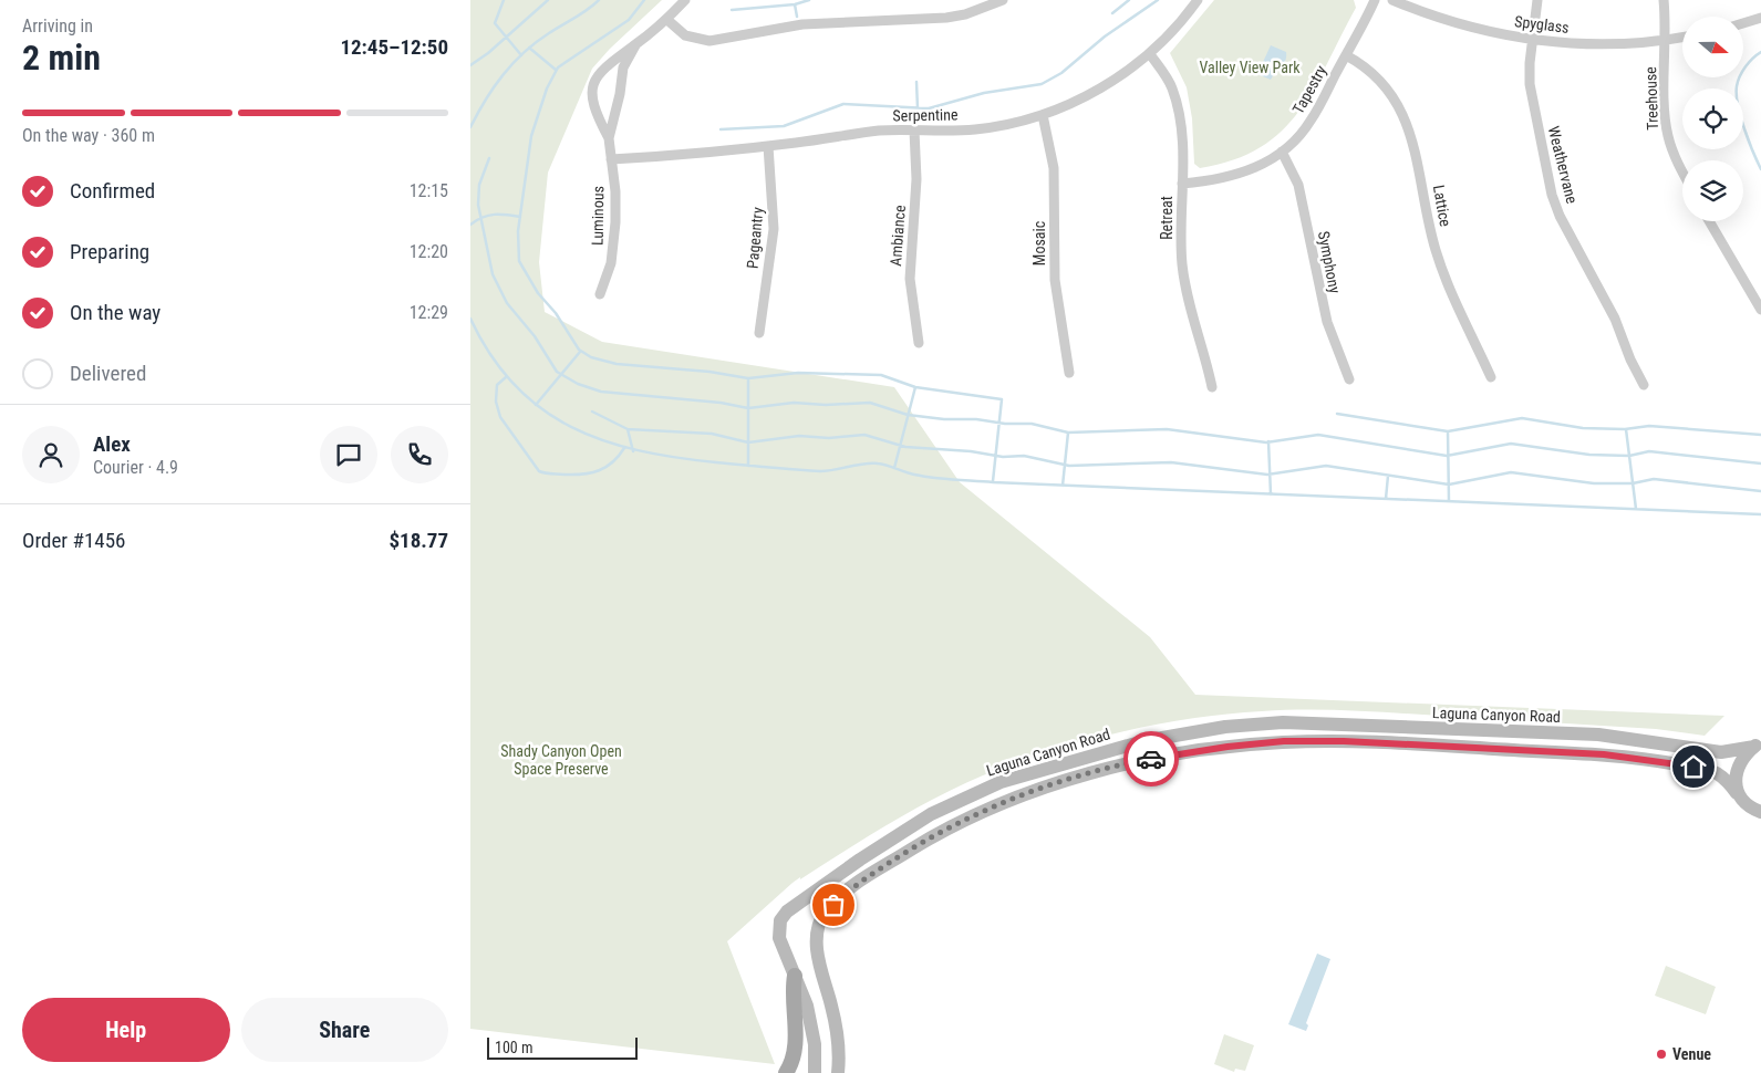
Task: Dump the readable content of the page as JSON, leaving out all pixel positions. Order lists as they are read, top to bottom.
{
  "streets": {
    "main road": ["Laguna Canyon Road"],
    "street": [
      "Spyglass",
      "Tapestry",
      "Treehouse",
      "Serpentine",
      "Weathervane",
      "Lattice",
      "Luminous",
      "Retreat",
      "Ambiance",
      "Pageantry",
      "Mosaic",
      "Symphony"
    ]
  },
  "crossings": [
    ["Spyglass", "Treehouse"],
    ["Spyglass", "Weathervane"],
    ["Tapestry", "Lattice"],
    ["Tapestry", "Retreat"],
    ["Tapestry", "Symphony"],
    ["Serpentine", "Luminous"],
    ["Serpentine", "Retreat"],
    ["Serpentine", "Ambiance"],
    ["Serpentine", "Pageantry"],
    ["Serpentine", "Mosaic"]
  ],
  "parks": ["Valley View Park", "Shady Canyon Open Space Preserve"],
  "places": ["Venue"],
  "scale_bar": "100 m",
  "north": "right",
  "page": {
    "heading": ["2 min", "Arriving in", "12:45–12:50"],
    "panel": [
      "Alex",
      "Courier · 4.9",
      "Order #1456",
      "$18.77"
    ],
    "bar": "On the way · 360 m",
    "list": [
      ["Confirmed", "12:15"],
      ["Preparing", "12:20"],
      ["On the way", "12:29"],
      "Delivered"
    ],
    "buttons": ["Help", "Share"],
    "scale": "100 m"
  }
}
